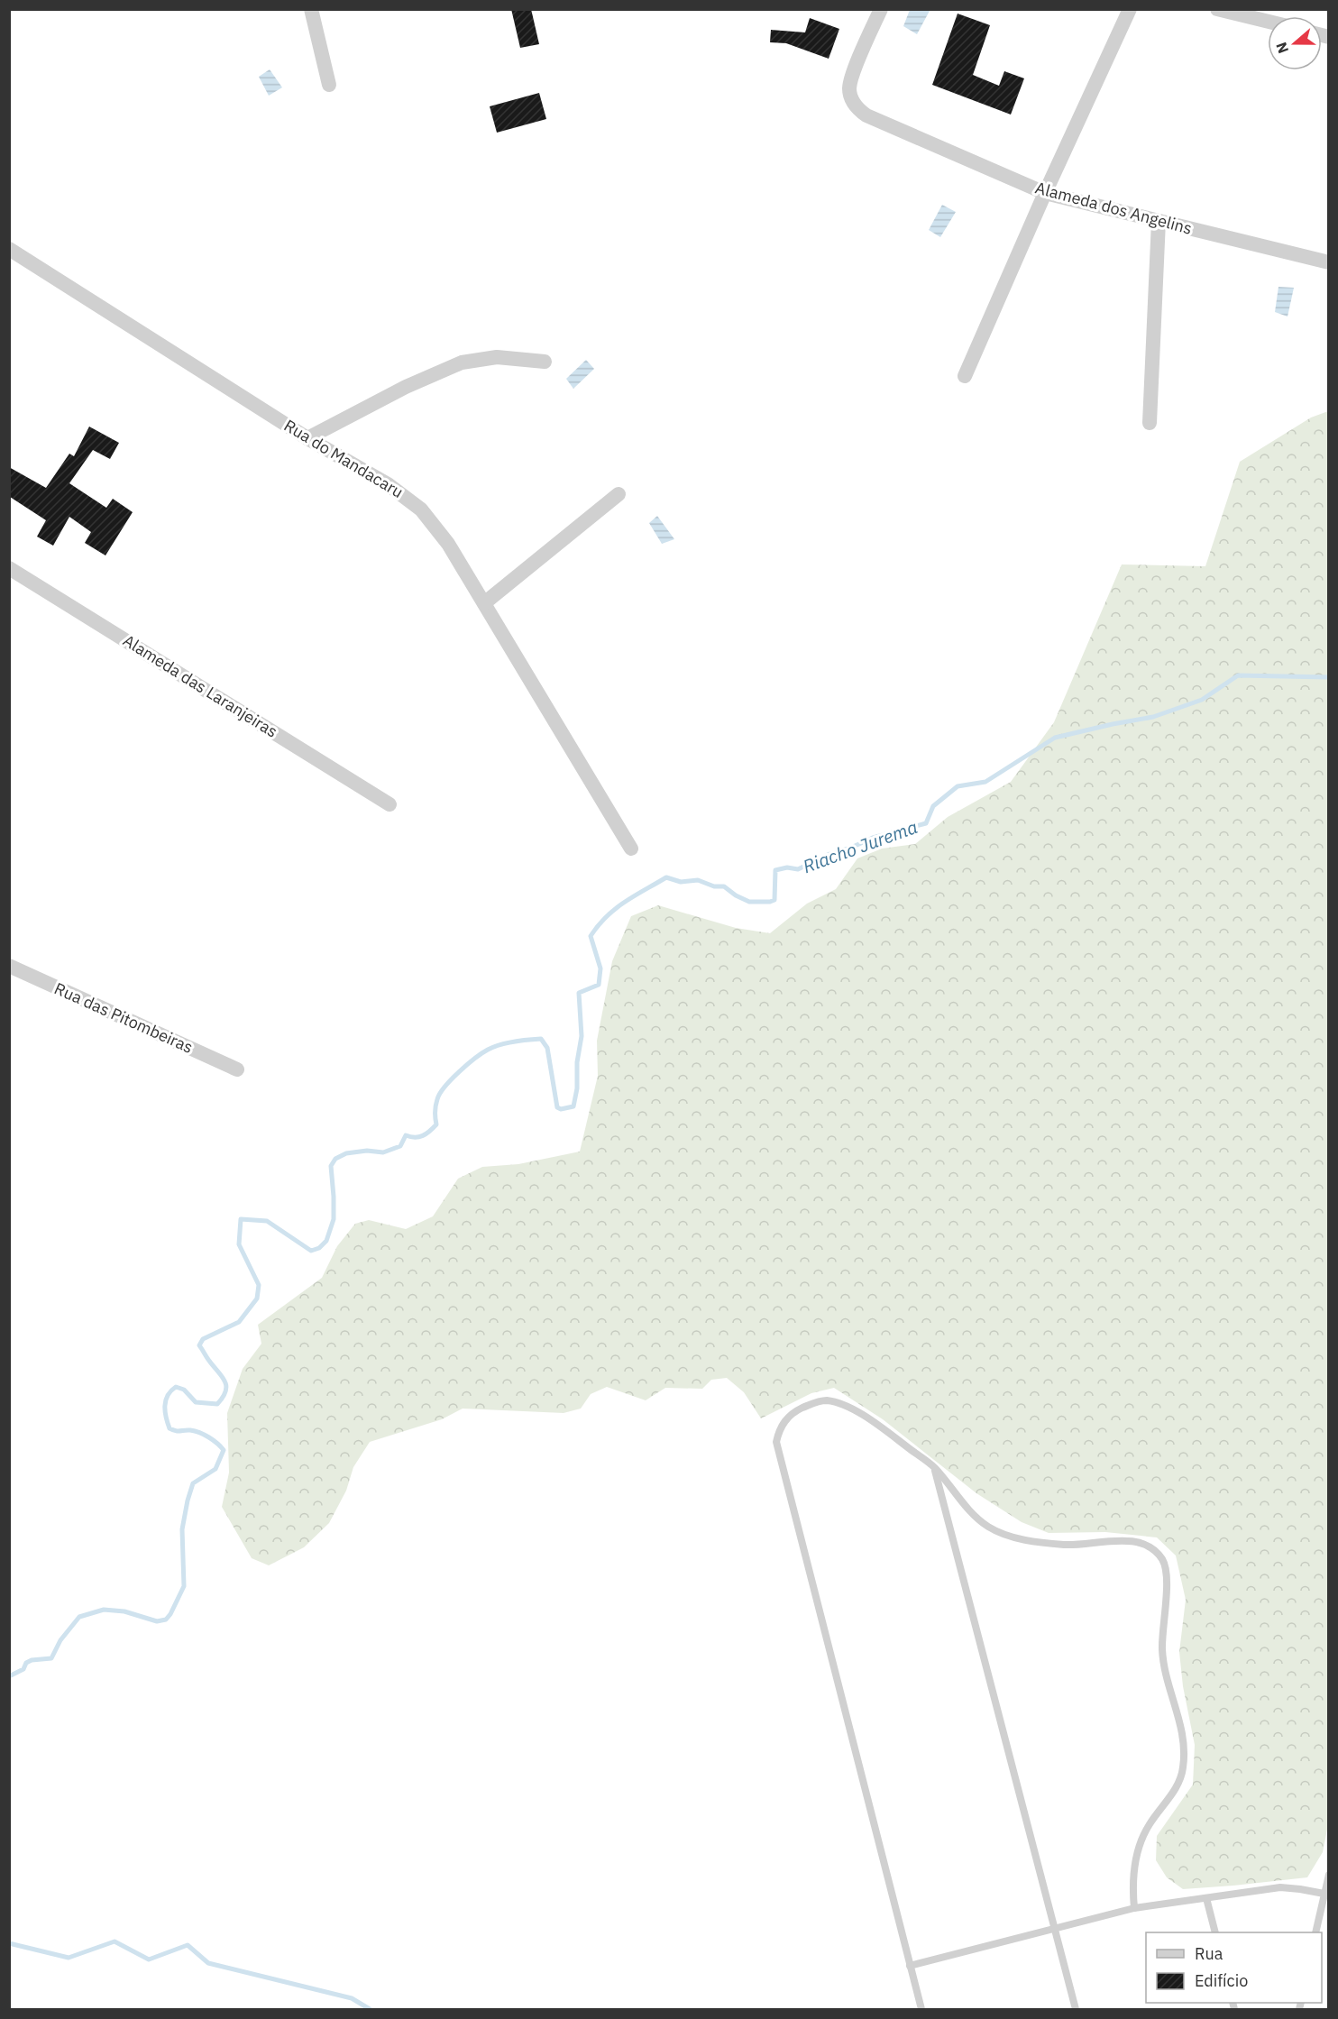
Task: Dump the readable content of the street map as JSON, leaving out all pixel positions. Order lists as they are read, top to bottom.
{
  "streets": {
    "street": [
      "Alameda dos Angelins",
      "Rua do Mandacaru",
      "Alameda das Laranjeiras",
      "Rua das Pitombeiras"
    ]
  },
  "water": ["Riacho Jurema"],
  "legend": ["Rua", "Edifício"],
  "north": "left"
}
